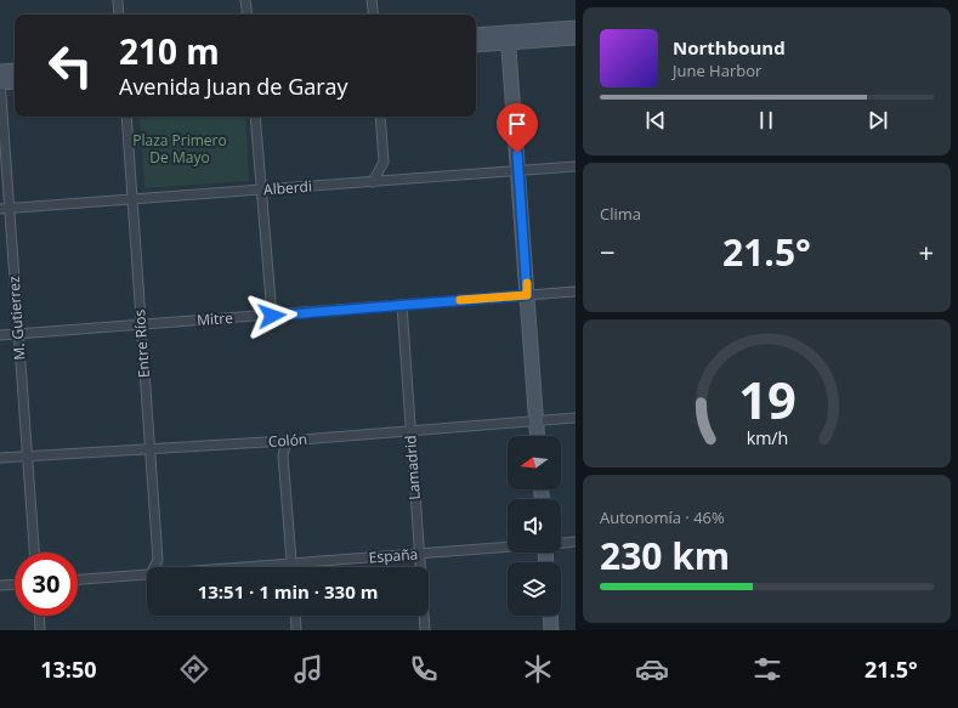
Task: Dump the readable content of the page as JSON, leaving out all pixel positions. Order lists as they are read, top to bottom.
{
  "streets": {
    "street": [
      "Alberdi",
      "M. Gutierrez",
      "Mitre",
      "Entre Ríos",
      "Colón",
      "Lamadrid",
      "España"
    ]
  },
  "crossings": [
    ["Alberdi", "M. Gutierrez"],
    ["Alberdi", "Entre Ríos"],
    ["M. Gutierrez", "Mitre"],
    ["M. Gutierrez", "Colón"],
    ["Mitre", "Entre Ríos"],
    ["Mitre", "Lamadrid"],
    ["Entre Ríos", "Colón"],
    ["Colón", "Lamadrid"],
    ["Lamadrid", "España"]
  ],
  "parks": ["Plaza Primero De Mayo"],
  "north": "left",
  "page": {
    "turn": ["210 m", "Avenida Juan de Garay"],
    "song": ["Northbound", "June Harbor"],
    "tile": [
      "Clima",
      ["Autonomía · 46%", "230 km"]
    ],
    "heat": ["−", "21.5°", "+"],
    "limit": "30",
    "trip": "13:51 · 1 min · 330 m",
    "tabs": ["13:50", "21.5°"],
    "gauge": ["19", "km/h"]
  }
}
